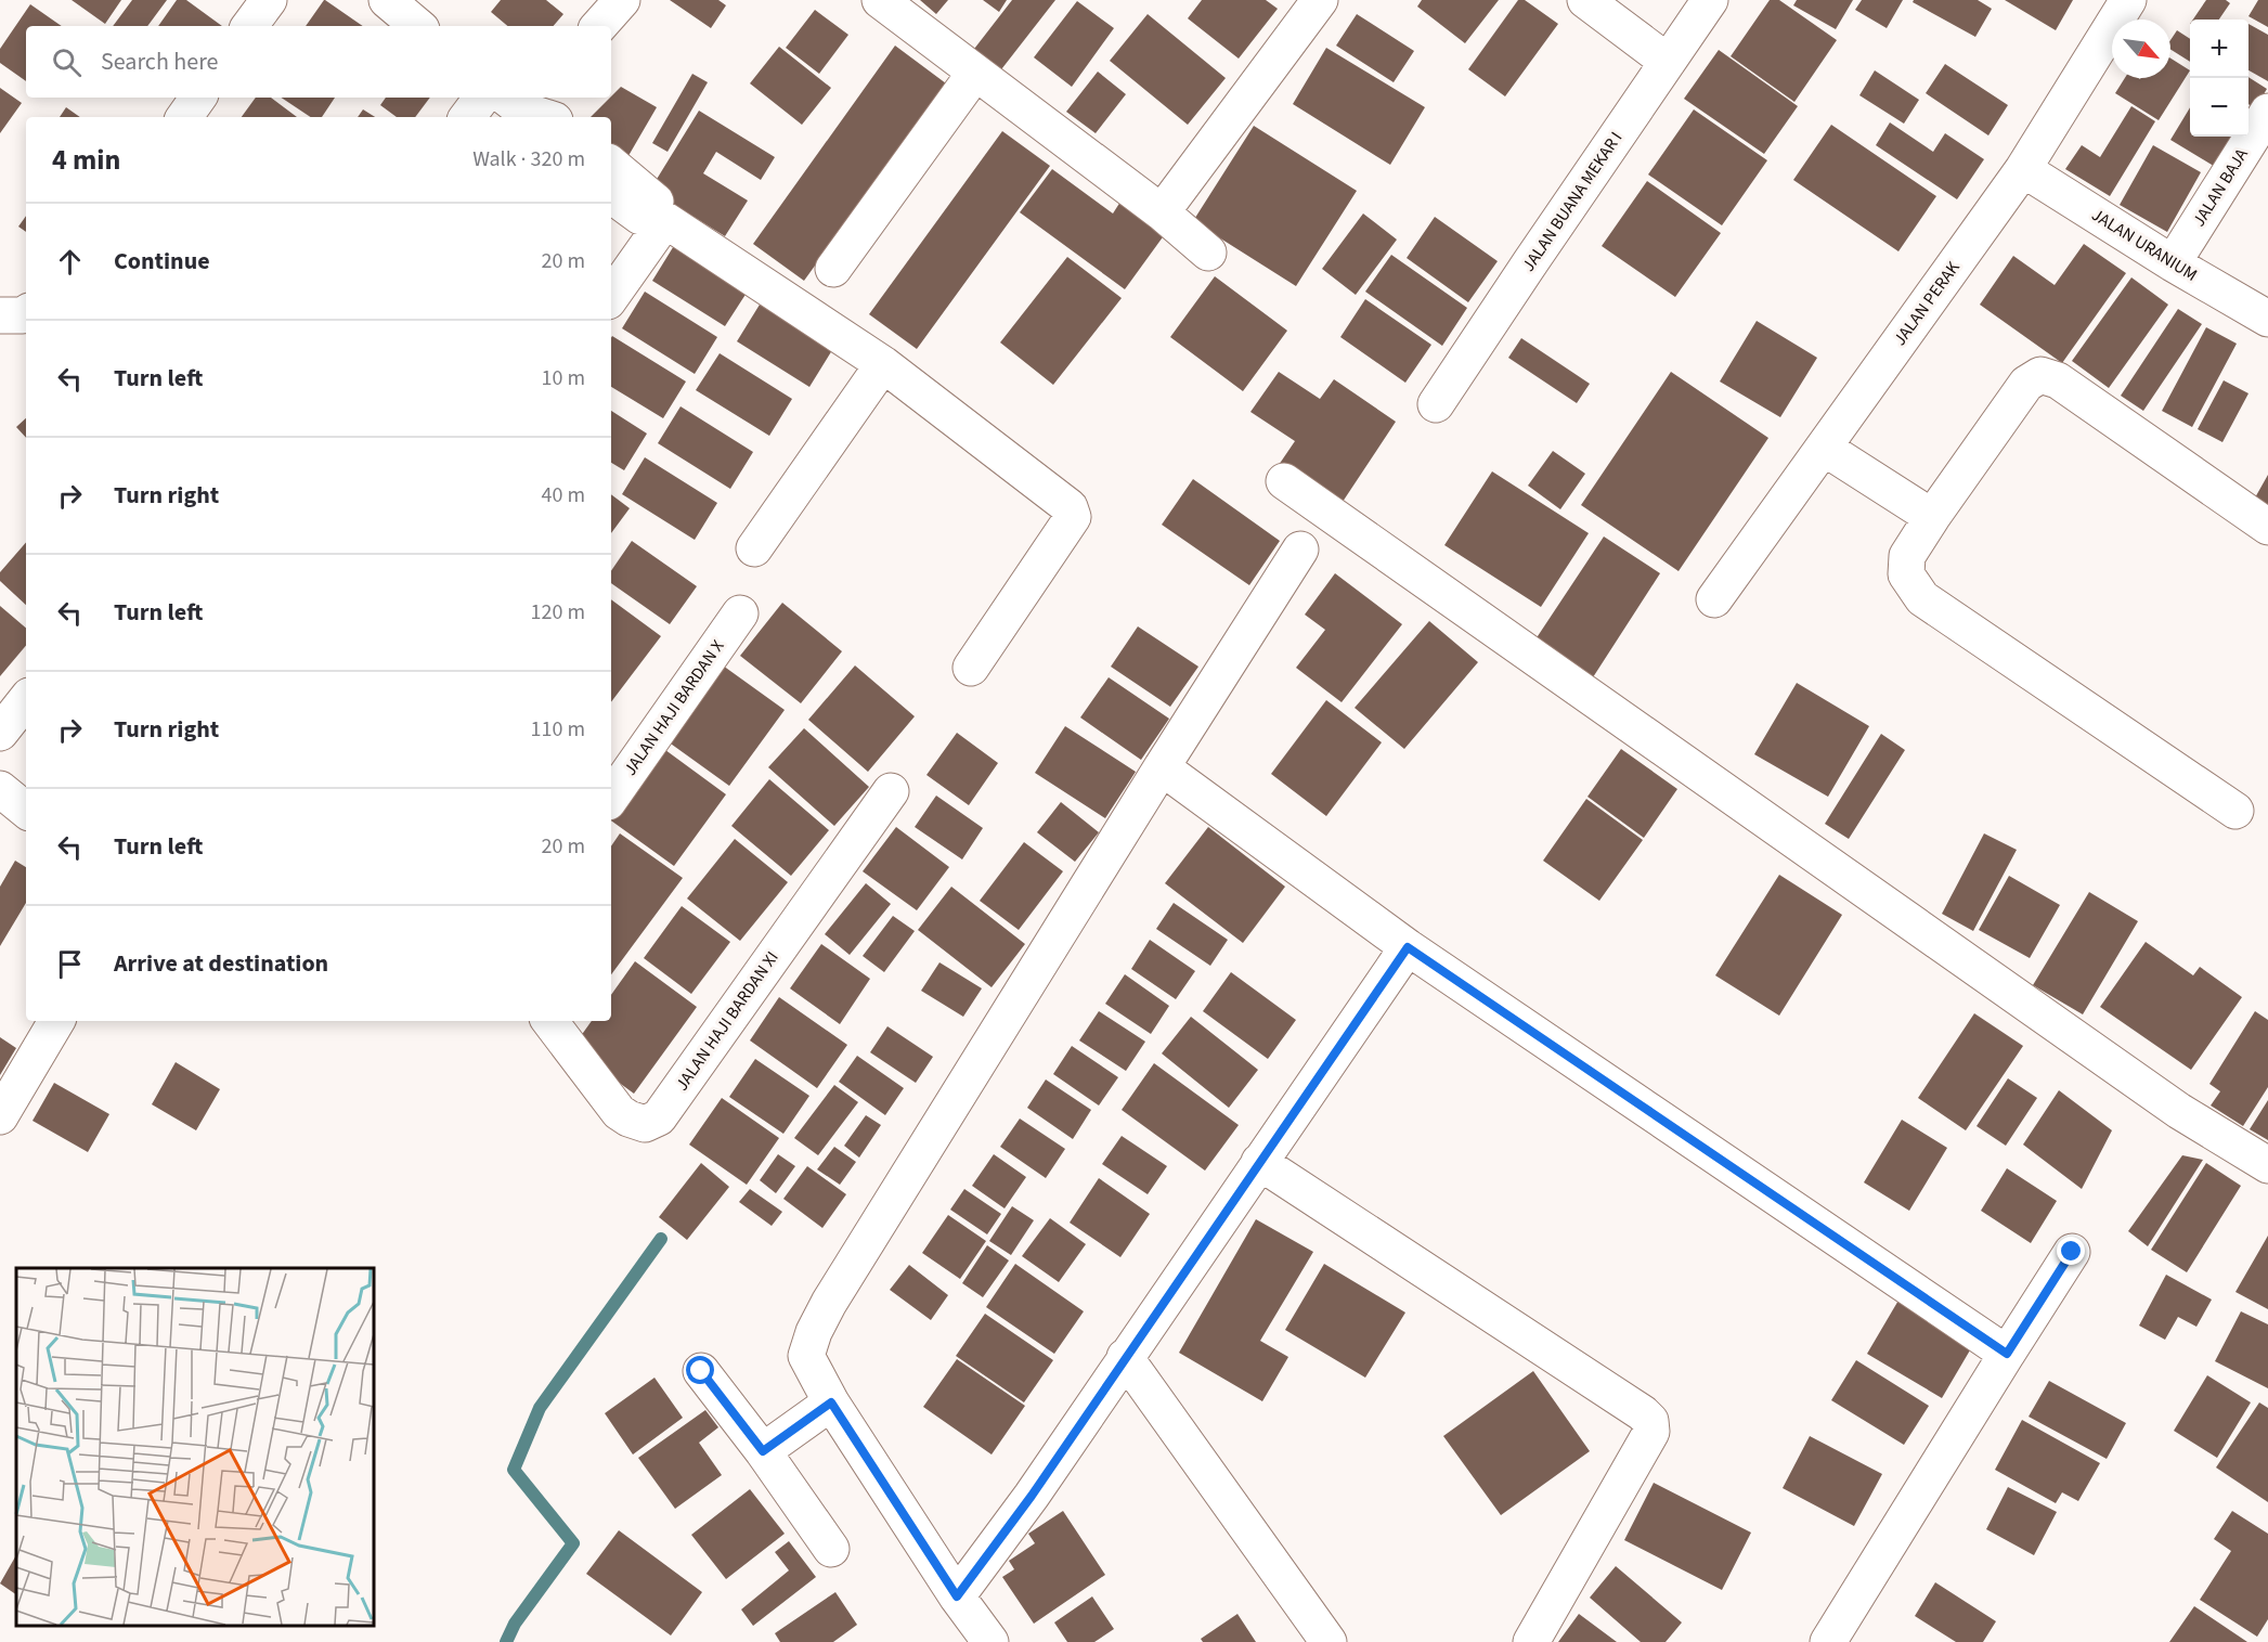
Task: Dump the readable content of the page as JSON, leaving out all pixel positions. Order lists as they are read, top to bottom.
{
  "streets": {
    "street": [
      "JALAN BAJA",
      "JALAN BUANA MEKAR I",
      "JALAN URANIUM",
      "JALAN PERAK",
      "JALAN HAJI BARDAN X",
      "JALAN HAJI BARDAN XI"
    ]
  },
  "crossings": [
    ["JALAN BAJA", "JALAN URANIUM"],
    ["JALAN URANIUM", "JALAN PERAK"]
  ],
  "north": "bottom right",
  "page": {
    "map_buttons": ["+", "−"],
    "search": "Search here",
    "heading": ["4 min", "Walk · 320 m"],
    "list": [
      ["Continue", "20 m"],
      ["Turn left", "10 m"],
      ["Turn right", "40 m"],
      ["Turn left", "120 m"],
      ["Turn right", "110 m"],
      ["Turn left", "20 m"],
      "Arrive at destination"
    ]
  }
}
